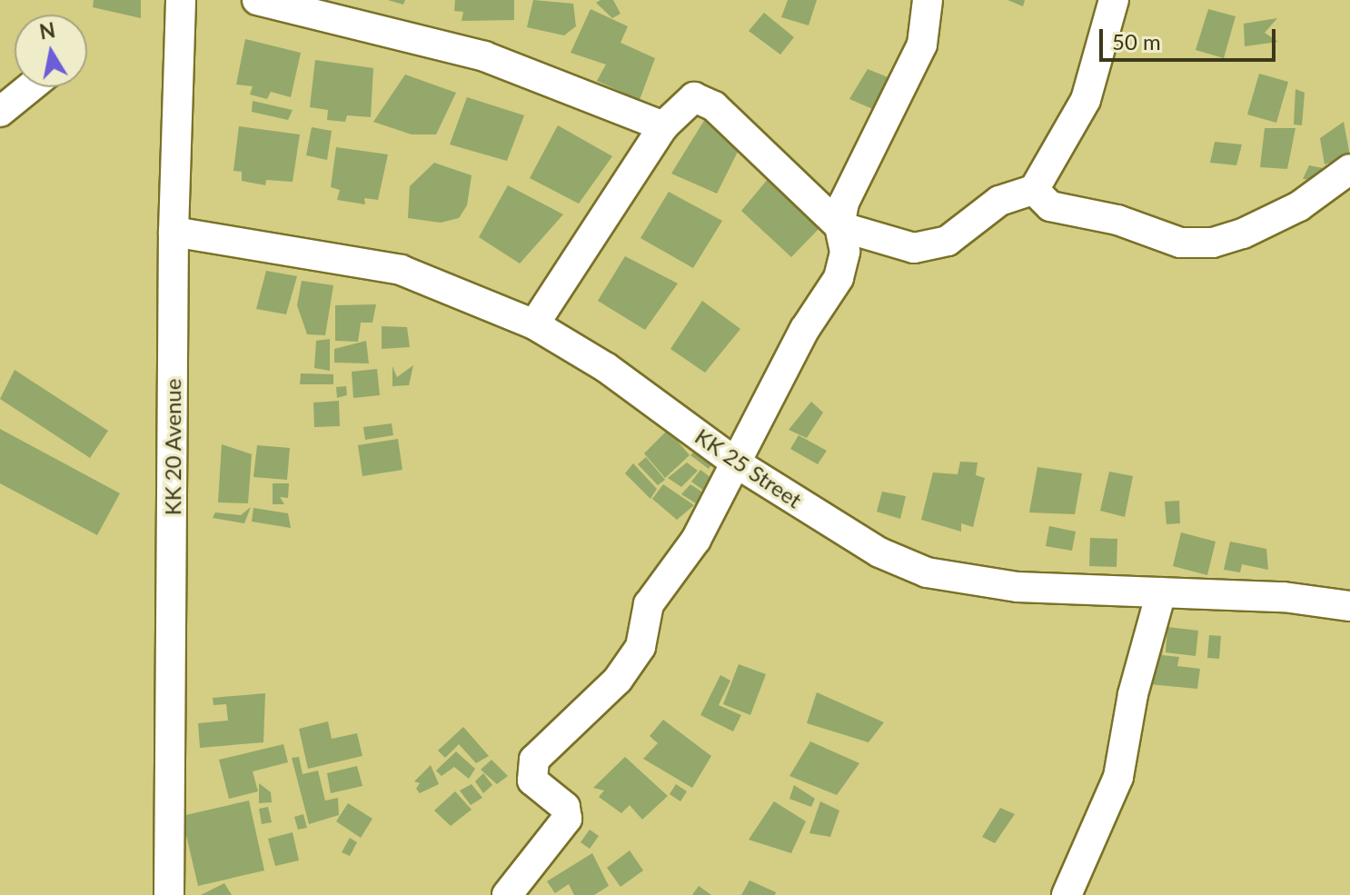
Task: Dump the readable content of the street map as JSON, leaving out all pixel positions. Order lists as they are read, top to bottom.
{
  "streets": {
    "street": ["KK 20 Avenue", "KK 25 Street"]
  },
  "crossings": [
    ["KK 20 Avenue", "KK 25 Street"]
  ],
  "scale_bar": "50 m",
  "north": "top"
}
